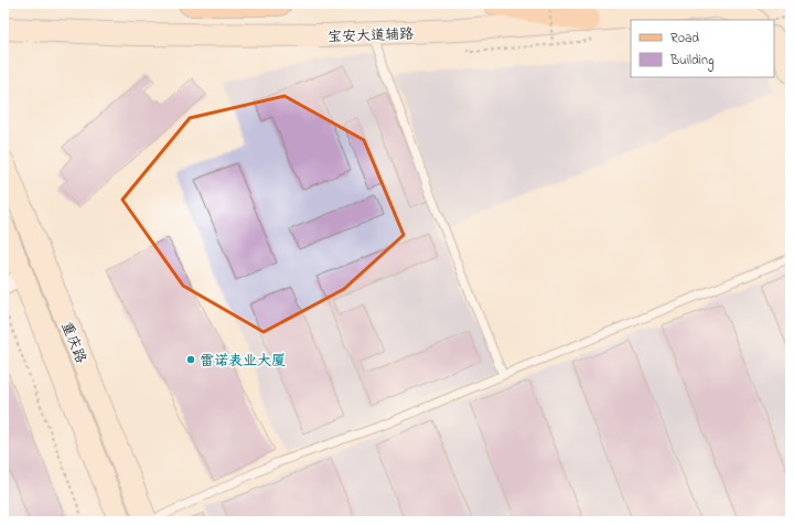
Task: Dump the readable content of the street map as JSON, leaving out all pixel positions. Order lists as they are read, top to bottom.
{
  "streets": {
    "main road": ["宝安大道辅路", "重庆路"]
  },
  "places": ["雷诺表业大厦"],
  "legend": ["Road", "Building"]
}
